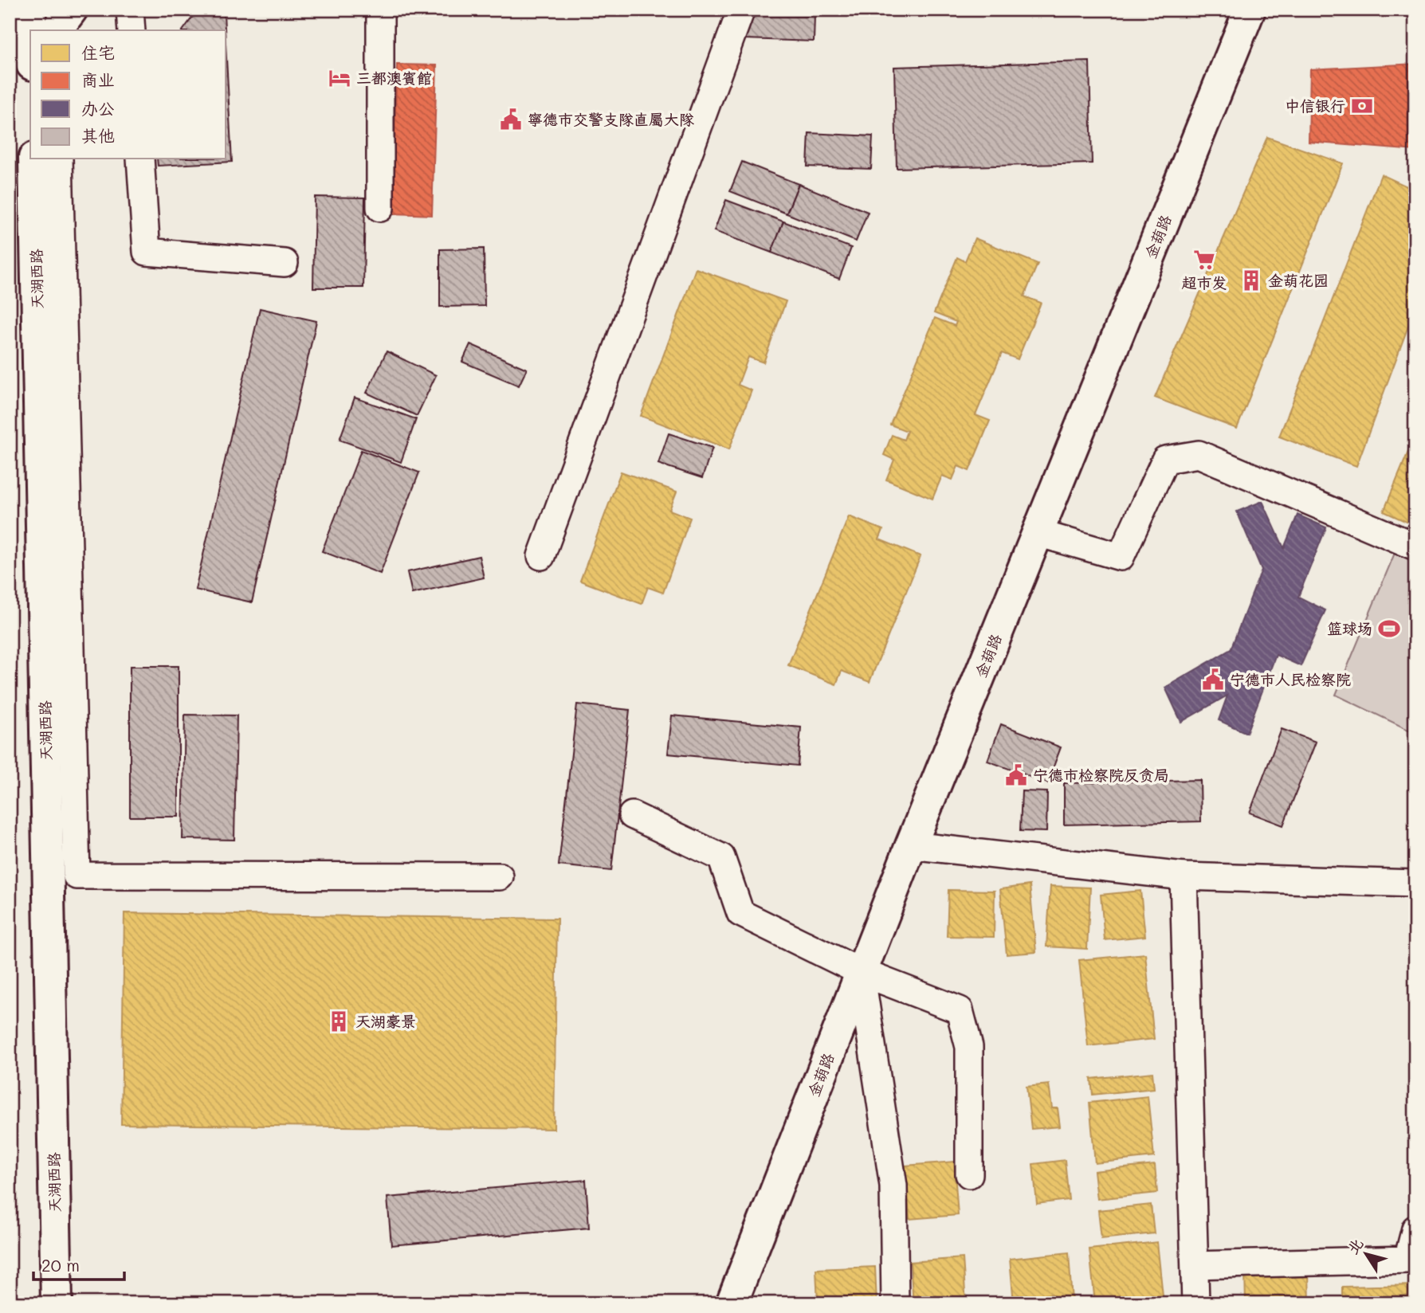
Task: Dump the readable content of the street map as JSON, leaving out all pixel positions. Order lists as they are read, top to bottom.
{
  "streets": {
    "street": ["金葫路", "天湖西路"]
  },
  "places": {
    "hotel": ["三都澳賓館"],
    "bank": ["中信银行"],
    "public building": ["寧德市交警支隊直屬大隊", "宁德市人民检察院", "宁德市检察院反贪局"],
    "supermarket": ["超市发"],
    "building": ["金葫花园", "天湖豪景"],
    "sports": ["篮球场"]
  },
  "legend": [
    "住宅",
    "商业",
    "办公",
    "其他"
  ],
  "scale_bar": "20 m",
  "north": "top left"
}
